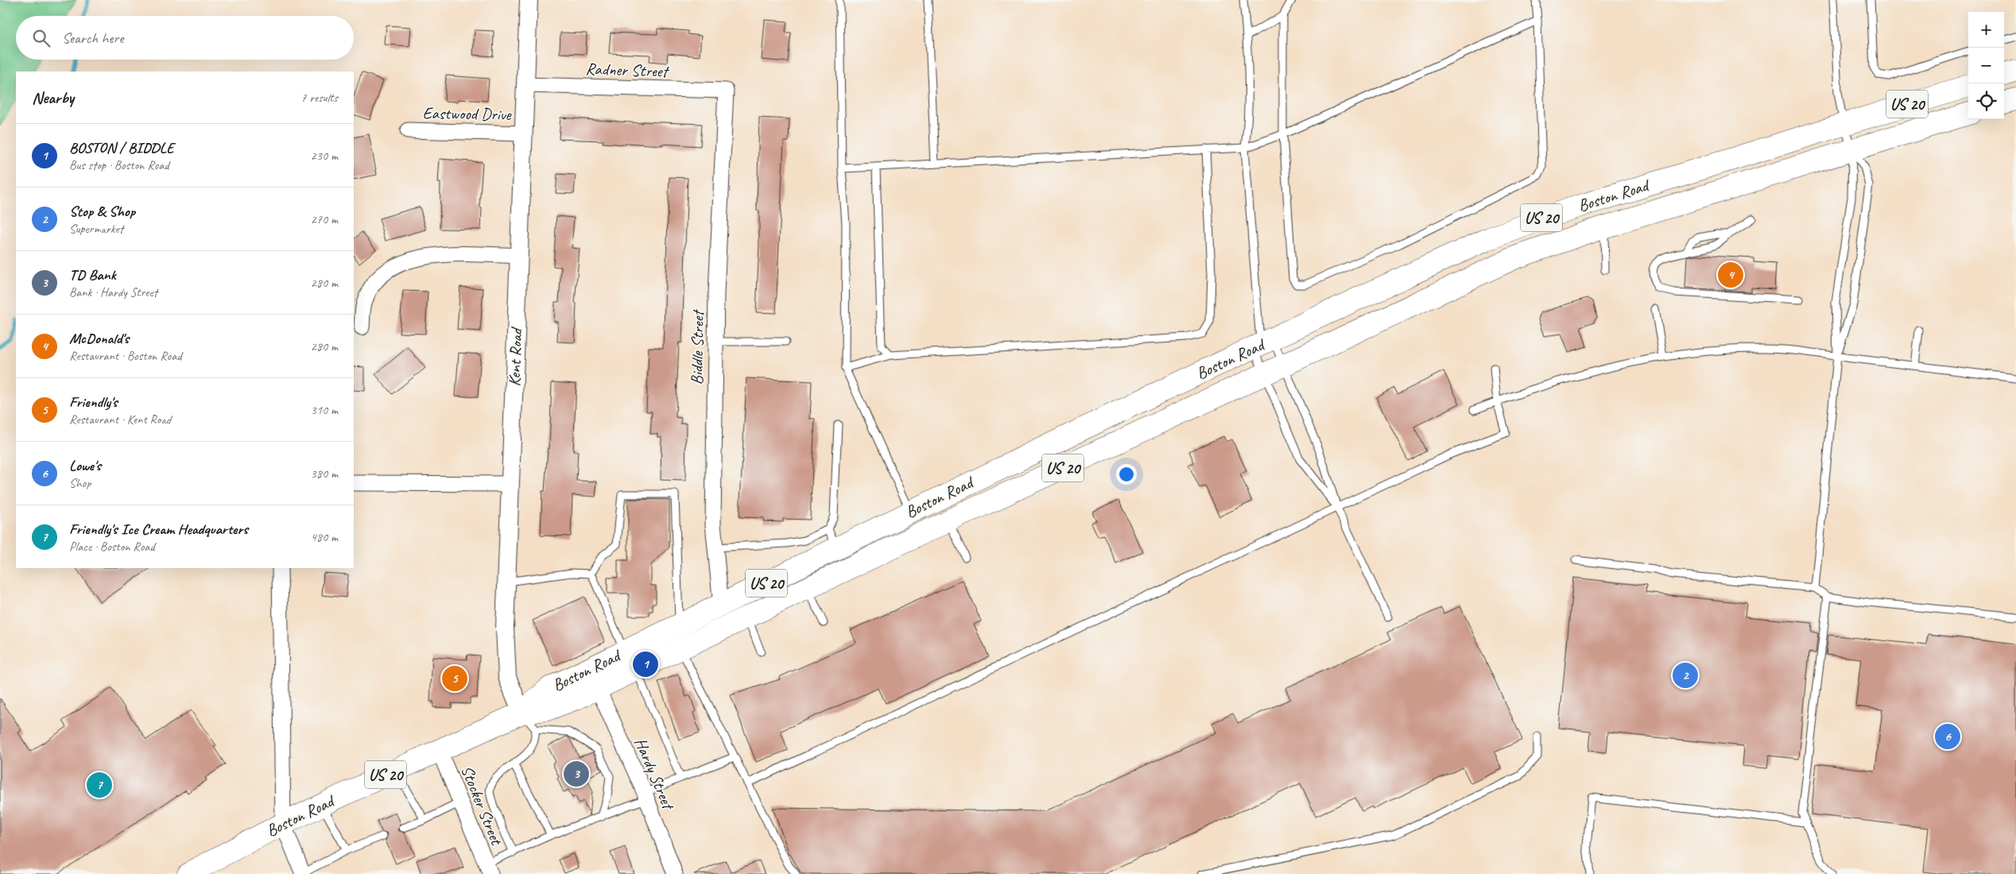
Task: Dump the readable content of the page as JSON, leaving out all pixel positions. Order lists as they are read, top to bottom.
{
  "streets": {
    "main road": ["US 20", "Boston Road"],
    "street": [
      "Radner Street",
      "Eastwood Drive",
      "Biddle Street",
      "Kent Road",
      "Hardy Street",
      "Stocker Street"
    ]
  },
  "crossings": [
    ["Radner Street", "Biddle Street"],
    ["Radner Street", "Kent Road"],
    ["Eastwood Drive", "Kent Road"],
    ["Boston Road", "Biddle Street"],
    ["Boston Road", "Kent Road"],
    ["Boston Road", "Hardy Street"],
    ["Boston Road", "Stocker Street"]
  ],
  "page": {
    "map_buttons": ["+", "−"],
    "search": "Search here",
    "heading": ["Nearby", "7 results"],
    "list": [
      {
        "mark": "1",
        "name": "BOSTON / BIDDLE",
        "note": "Bus stop · Boston Road",
        "value": "230 m"
      },
      {
        "mark": "2",
        "name": "Stop & Shop",
        "note": "Supermarket",
        "value": "270 m"
      },
      {
        "mark": "3",
        "name": "TD Bank",
        "note": "Bank · Hardy Street",
        "value": "280 m"
      },
      {
        "mark": "4",
        "name": "McDonald's",
        "note": "Restaurant · Boston Road",
        "value": "280 m"
      },
      {
        "mark": "5",
        "name": "Friendly's",
        "note": "Restaurant · Kent Road",
        "value": "310 m"
      },
      {
        "mark": "6",
        "name": "Lowe's",
        "note": "Shop",
        "value": "380 m"
      },
      {
        "mark": "7",
        "name": "Friendly's Ice Cream Headquarters",
        "note": "Place · Boston Road",
        "value": "480 m"
      }
    ],
    "pins": [
      "4",
      "1",
      "2",
      "5",
      "6",
      "3",
      "7"
    ]
  }
}
